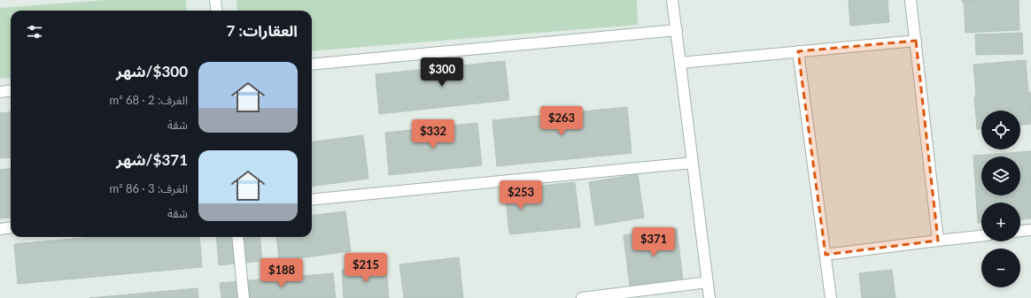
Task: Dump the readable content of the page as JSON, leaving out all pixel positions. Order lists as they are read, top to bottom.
{
  "page": {
    "heading": "العقارات: 7",
    "list": [
      {
        "name": "$300/شهر",
        "note": "الغرف: 2 · 68 m² · شقة"
      },
      {
        "name": "$371/شهر",
        "note": "الغرف: 3 · 86 m² · شقة"
      }
    ],
    "price": [
      "$300",
      "$263",
      "$332",
      "$253",
      "$371",
      "$215",
      "$188"
    ],
    "map_buttons": ["+", "−"]
  }
}
